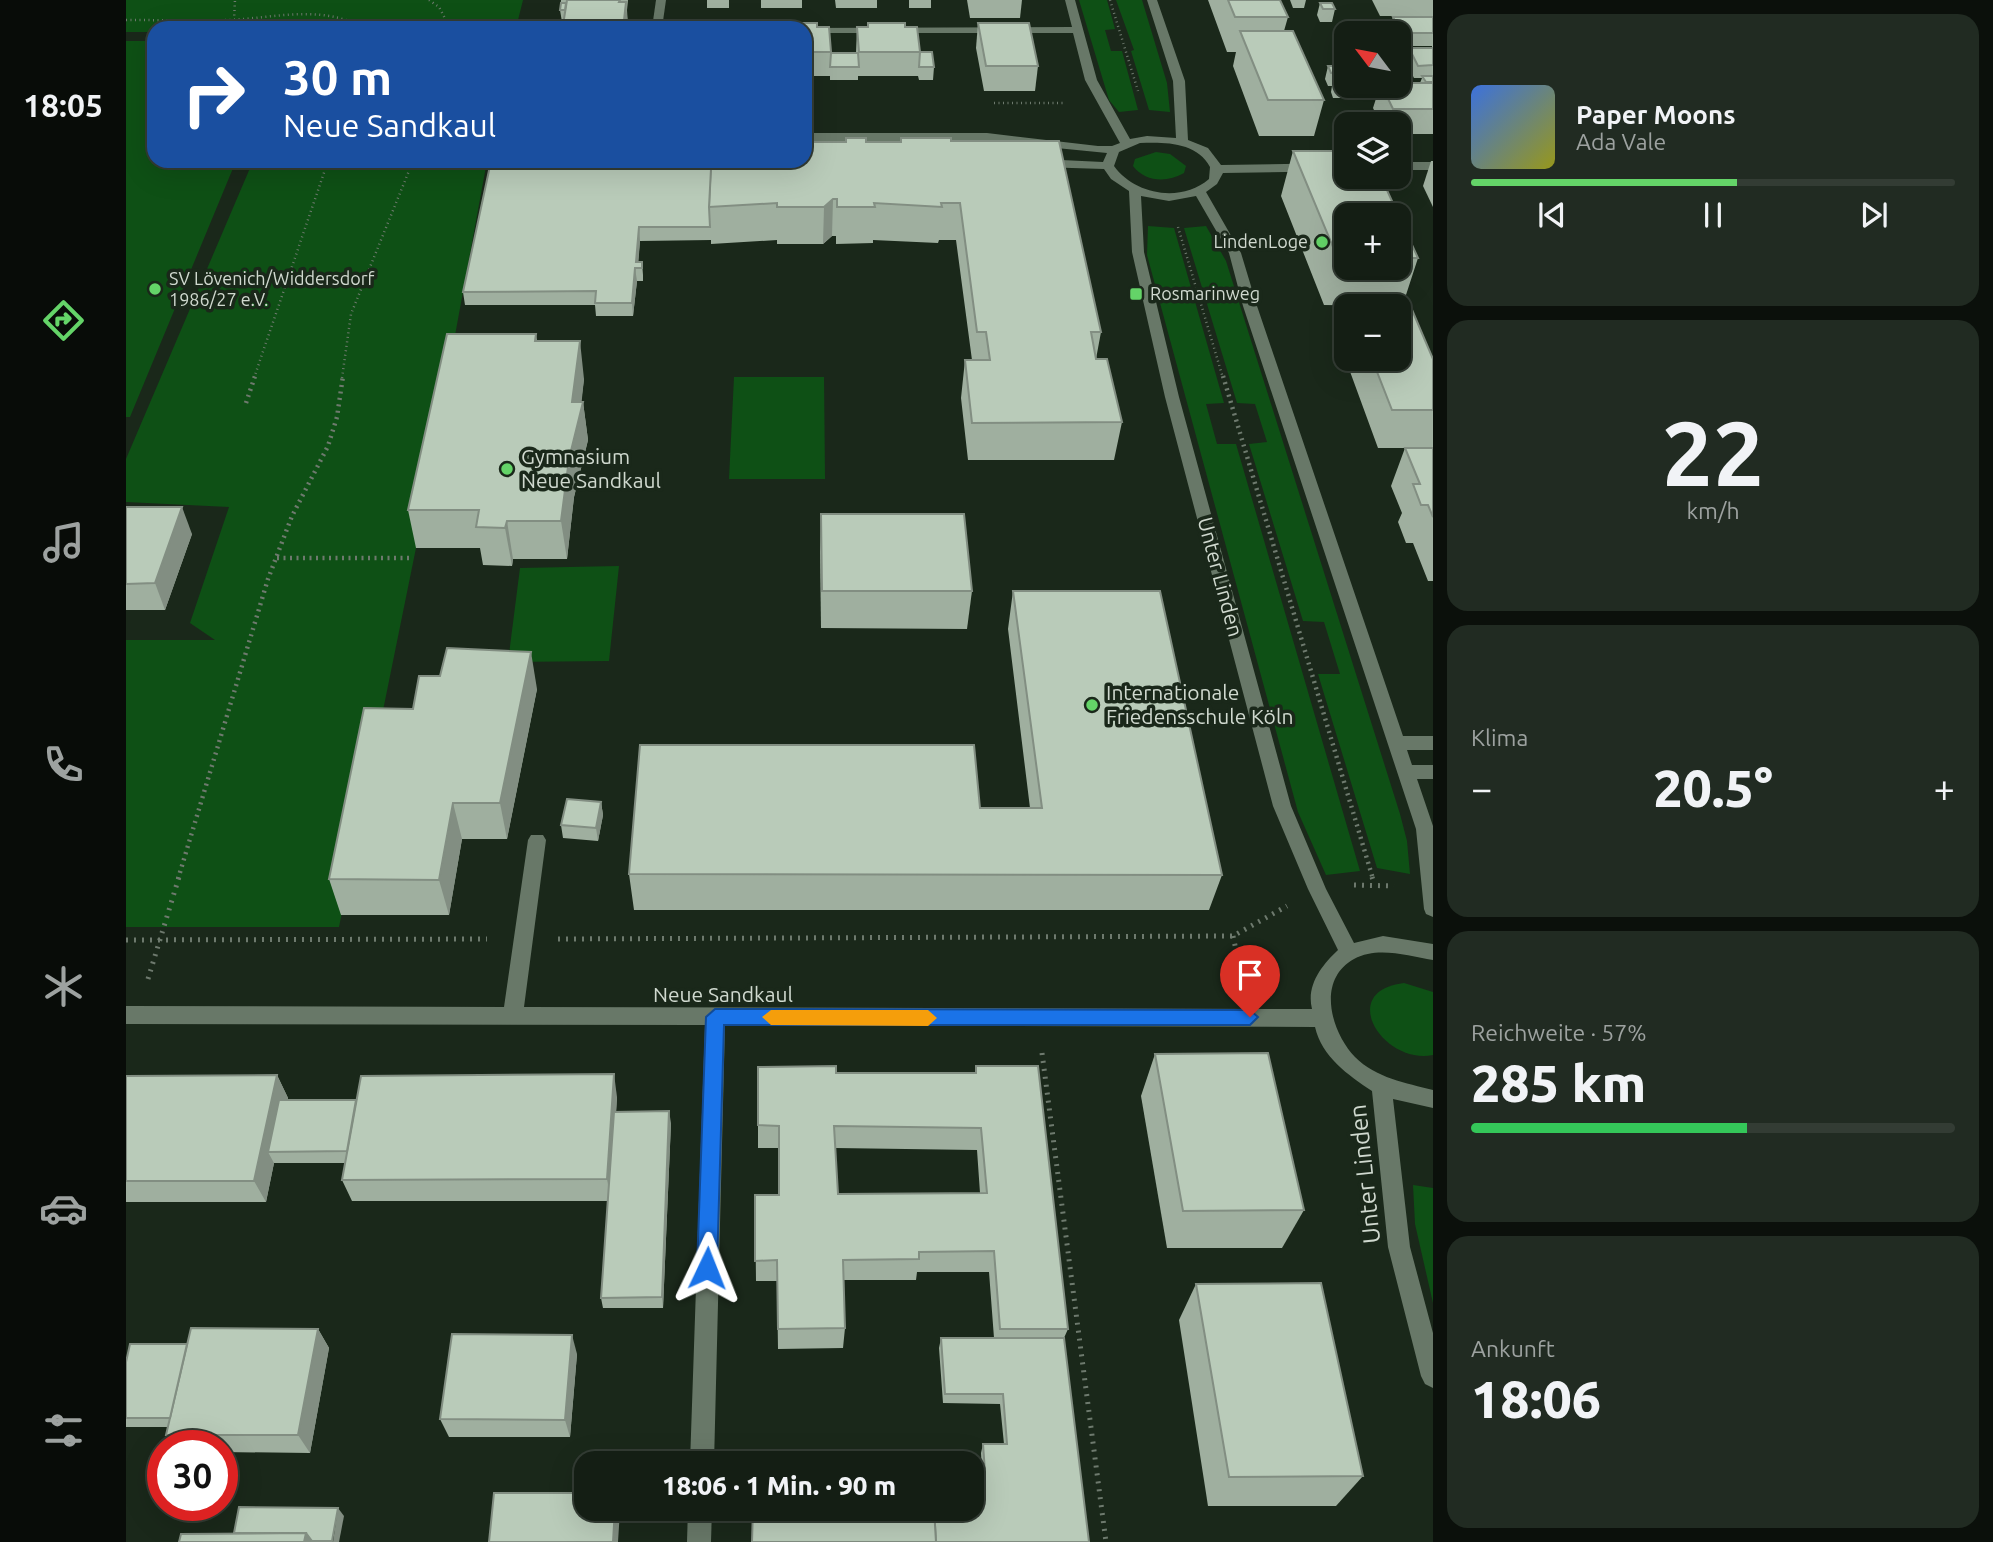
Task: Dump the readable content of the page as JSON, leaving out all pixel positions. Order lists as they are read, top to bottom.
{
  "streets": {
    "street": ["Unter Linden", "Neue Sandkaul"]
  },
  "places": {
    "other": [
      "LindenLoge",
      "SV Lövenich/Widdersdorf 1986/27 e.V.",
      "Gymnasium Neue Sandkaul",
      "Internationale Friedensschule Köln"
    ],
    "transit": ["Rosmarinweg"]
  },
  "north": "top left",
  "page": {
    "tabs": "18:05",
    "map_buttons": ["+", "−"],
    "turn": ["30 m", "Neue Sandkaul"],
    "song": ["Paper Moons", "Ada Vale"],
    "tile": [
      ["22", "km/h"],
      "Klima",
      ["Reichweite · 57%", "285 km"],
      ["Ankunft", "18:06"]
    ],
    "heat": ["−", "20.5°", "+"],
    "limit": "30",
    "trip": "18:06 · 1 Min. · 90 m"
  }
}
